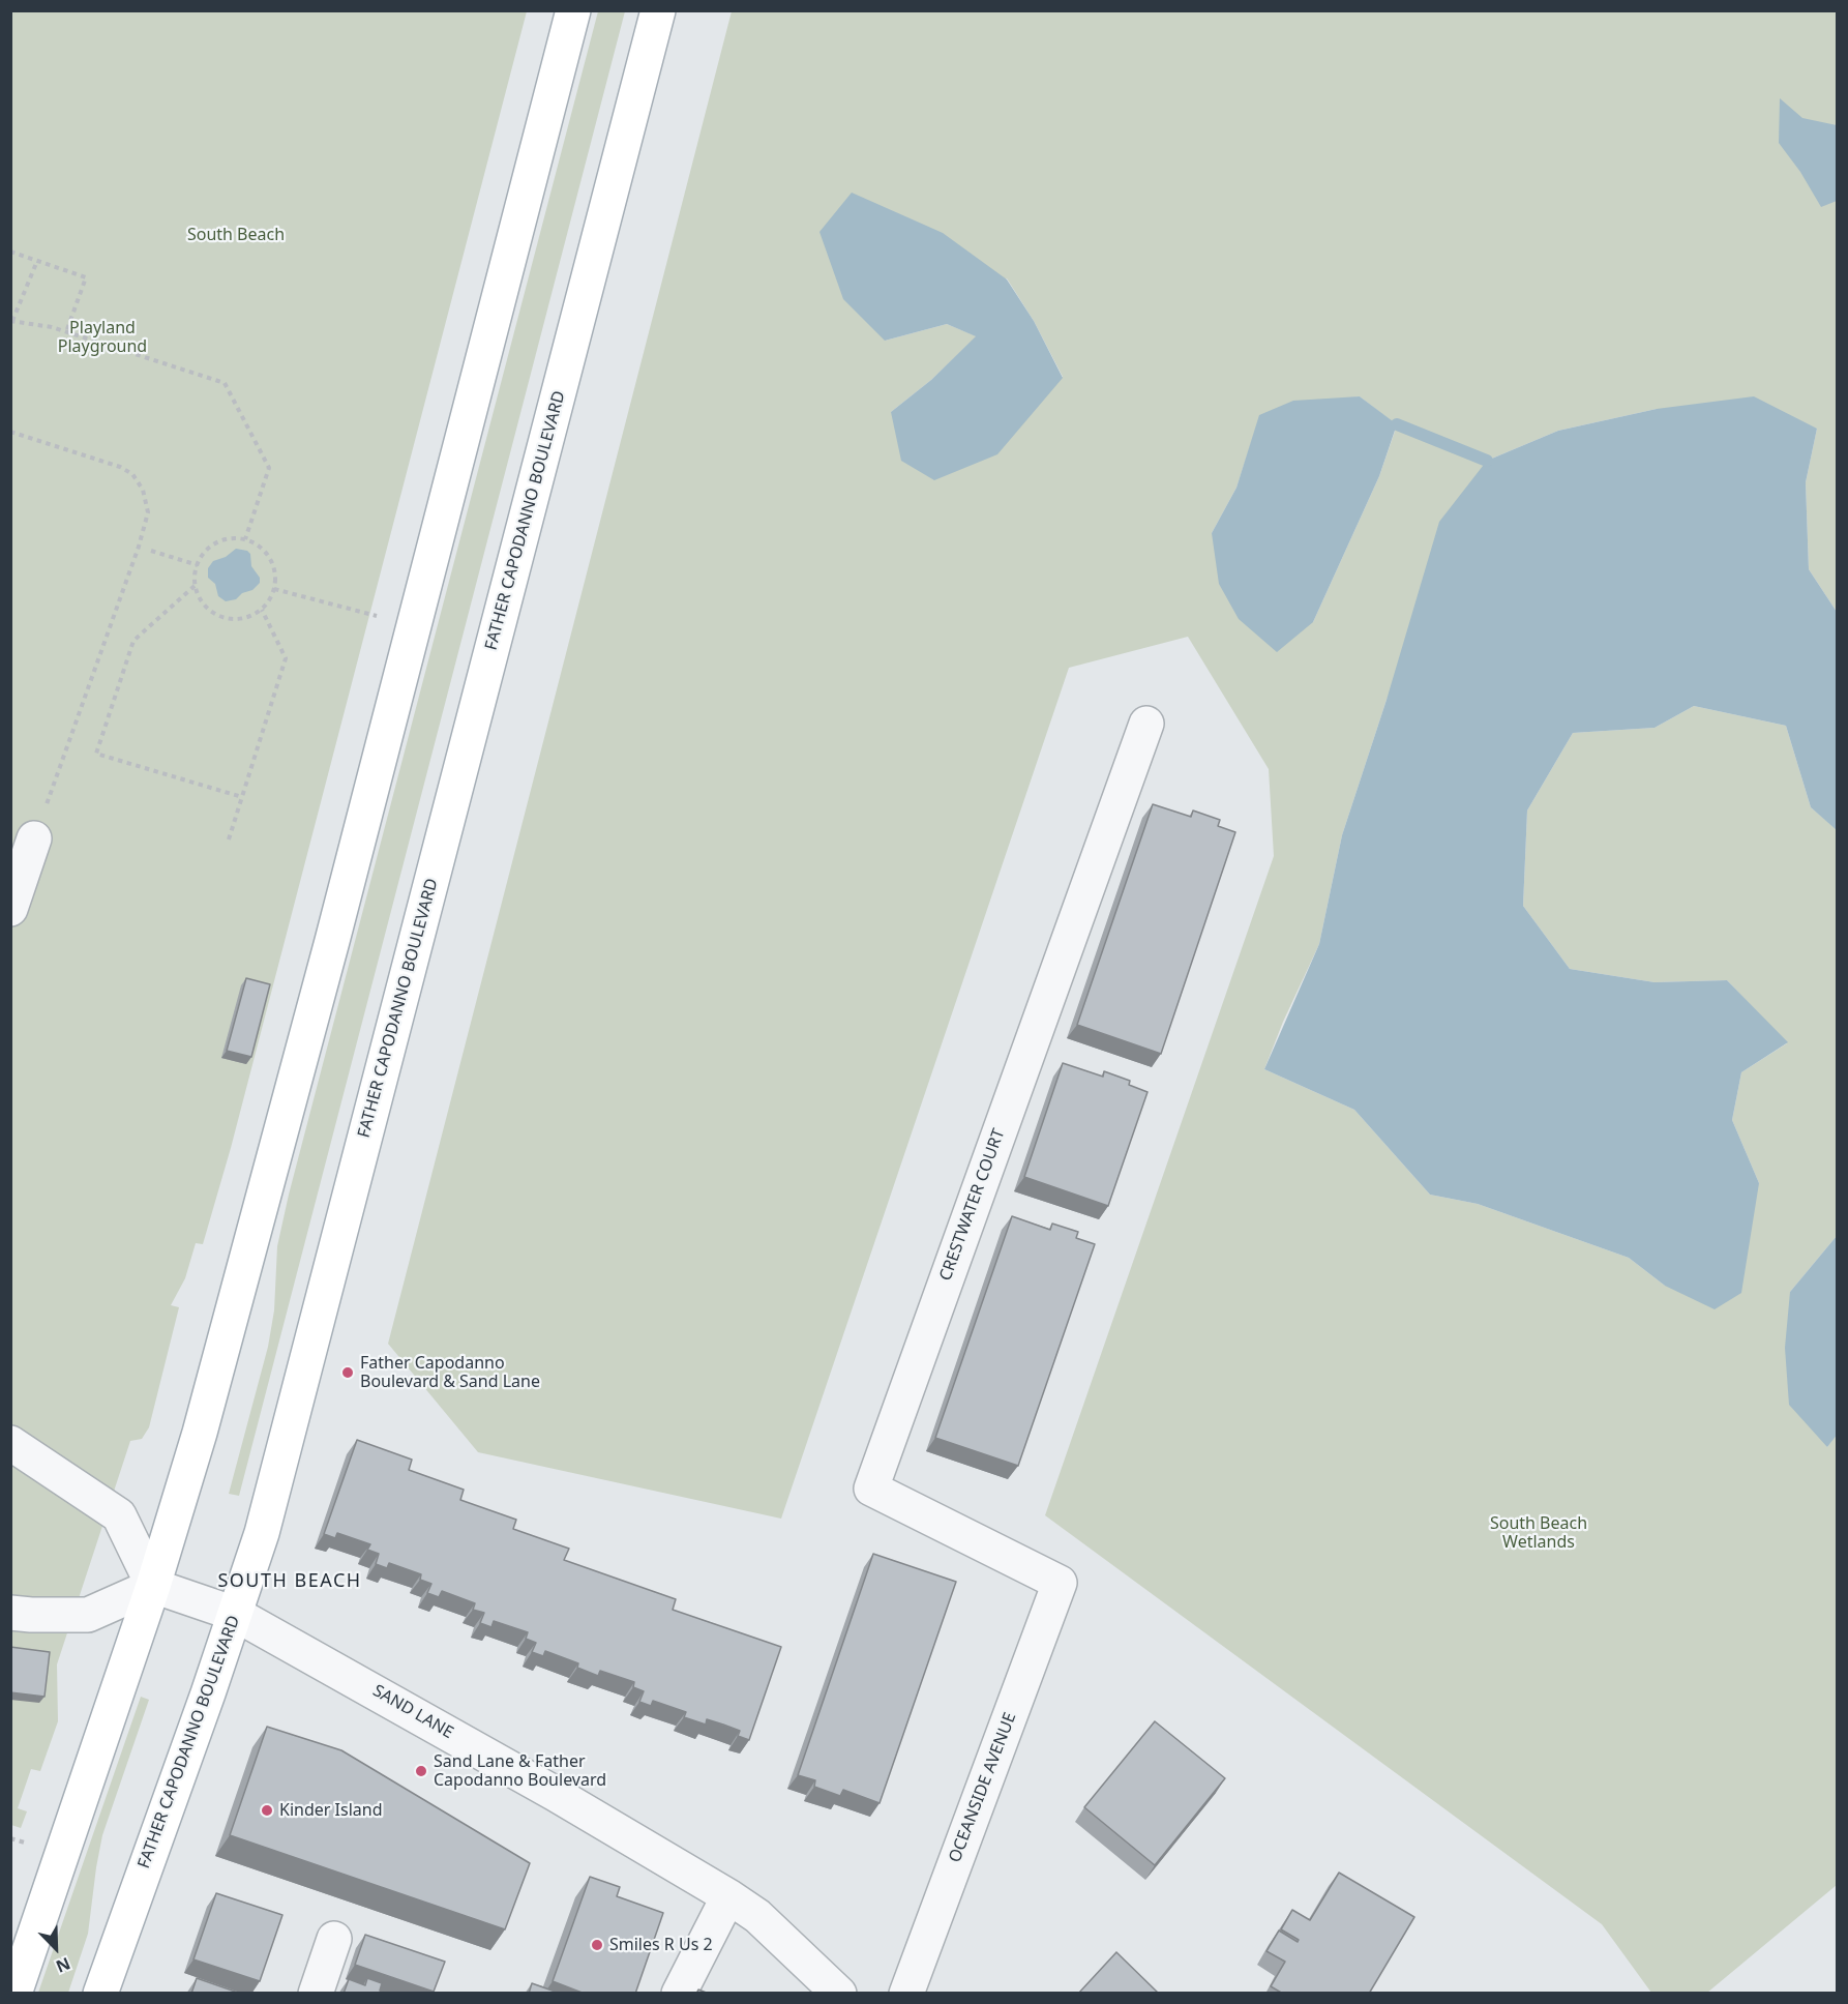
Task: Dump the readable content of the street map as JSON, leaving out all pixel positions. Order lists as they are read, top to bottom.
{
  "streets": {
    "main road": ["FATHER CAPODANNO BOULEVARD"],
    "street": ["CRESTWATER COURT", "SAND LANE", "OCEANSIDE AVENUE"]
  },
  "crossings": [
    ["FATHER CAPODANNO BOULEVARD", "SAND LANE"],
    ["CRESTWATER COURT", "OCEANSIDE AVENUE"]
  ],
  "districts": ["SOUTH BEACH"],
  "parks": ["South Beach", "Playland Playground", "South Beach Wetlands"],
  "places": [
    "Father Capodanno Boulevard & Sand Lane",
    "Sand Lane & Father Capodanno Boulevard",
    "Kinder Island",
    "Smiles R Us 2"
  ],
  "north": "bottom right"
}
